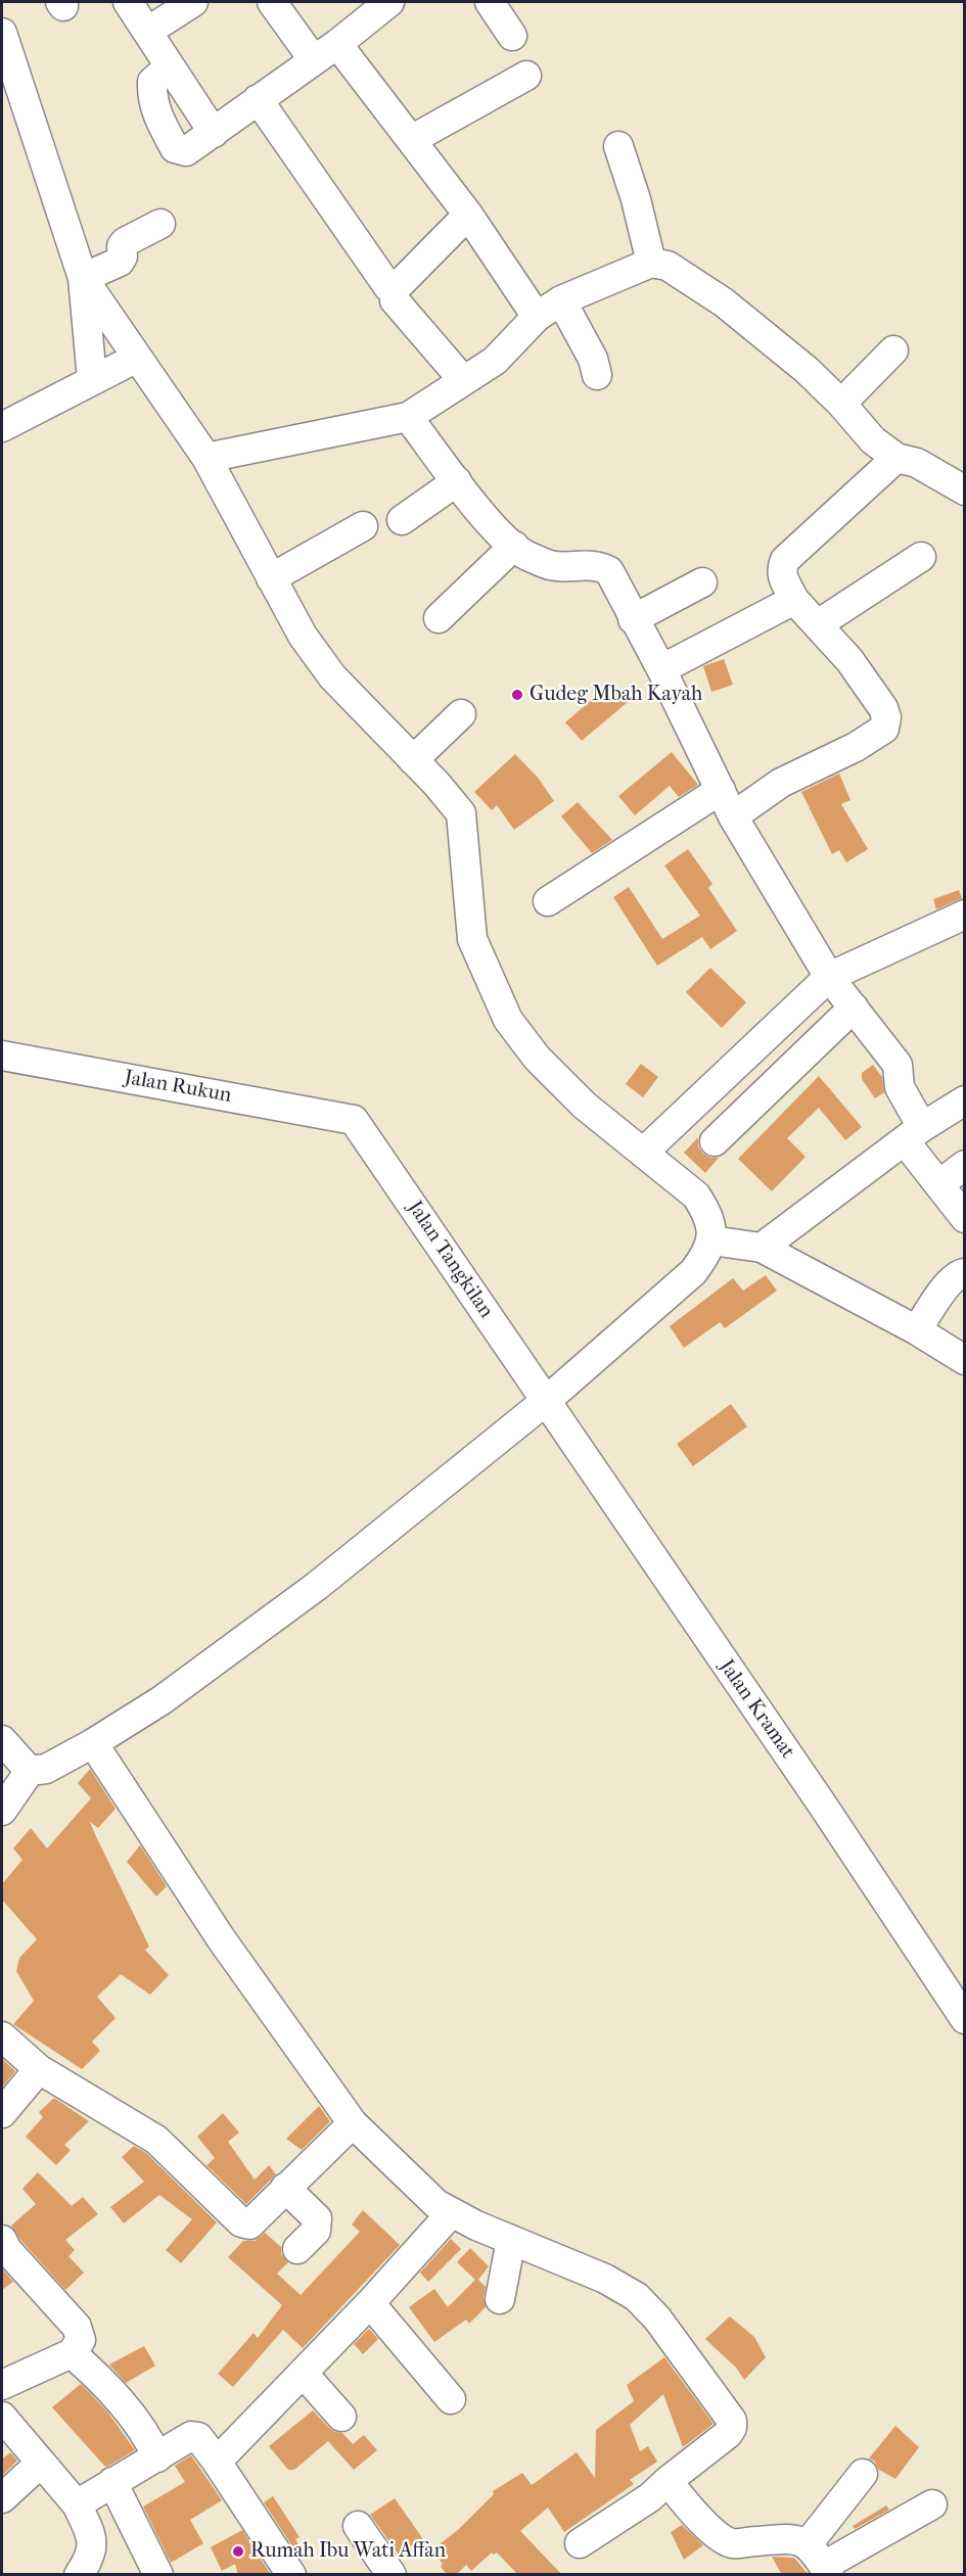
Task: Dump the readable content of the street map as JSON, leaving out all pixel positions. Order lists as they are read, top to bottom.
{
  "streets": {
    "street": ["Jalan Rukun", "Jalan Tangkilan", "Jalan Kramat"]
  },
  "crossings": [
    ["Jalan Rukun", "Jalan Tangkilan"],
    ["Jalan Tangkilan", "Jalan Kramat"]
  ],
  "places": ["Gudeg Mbah Kayah", "Rumah Ibu Wati Affan"]
}
